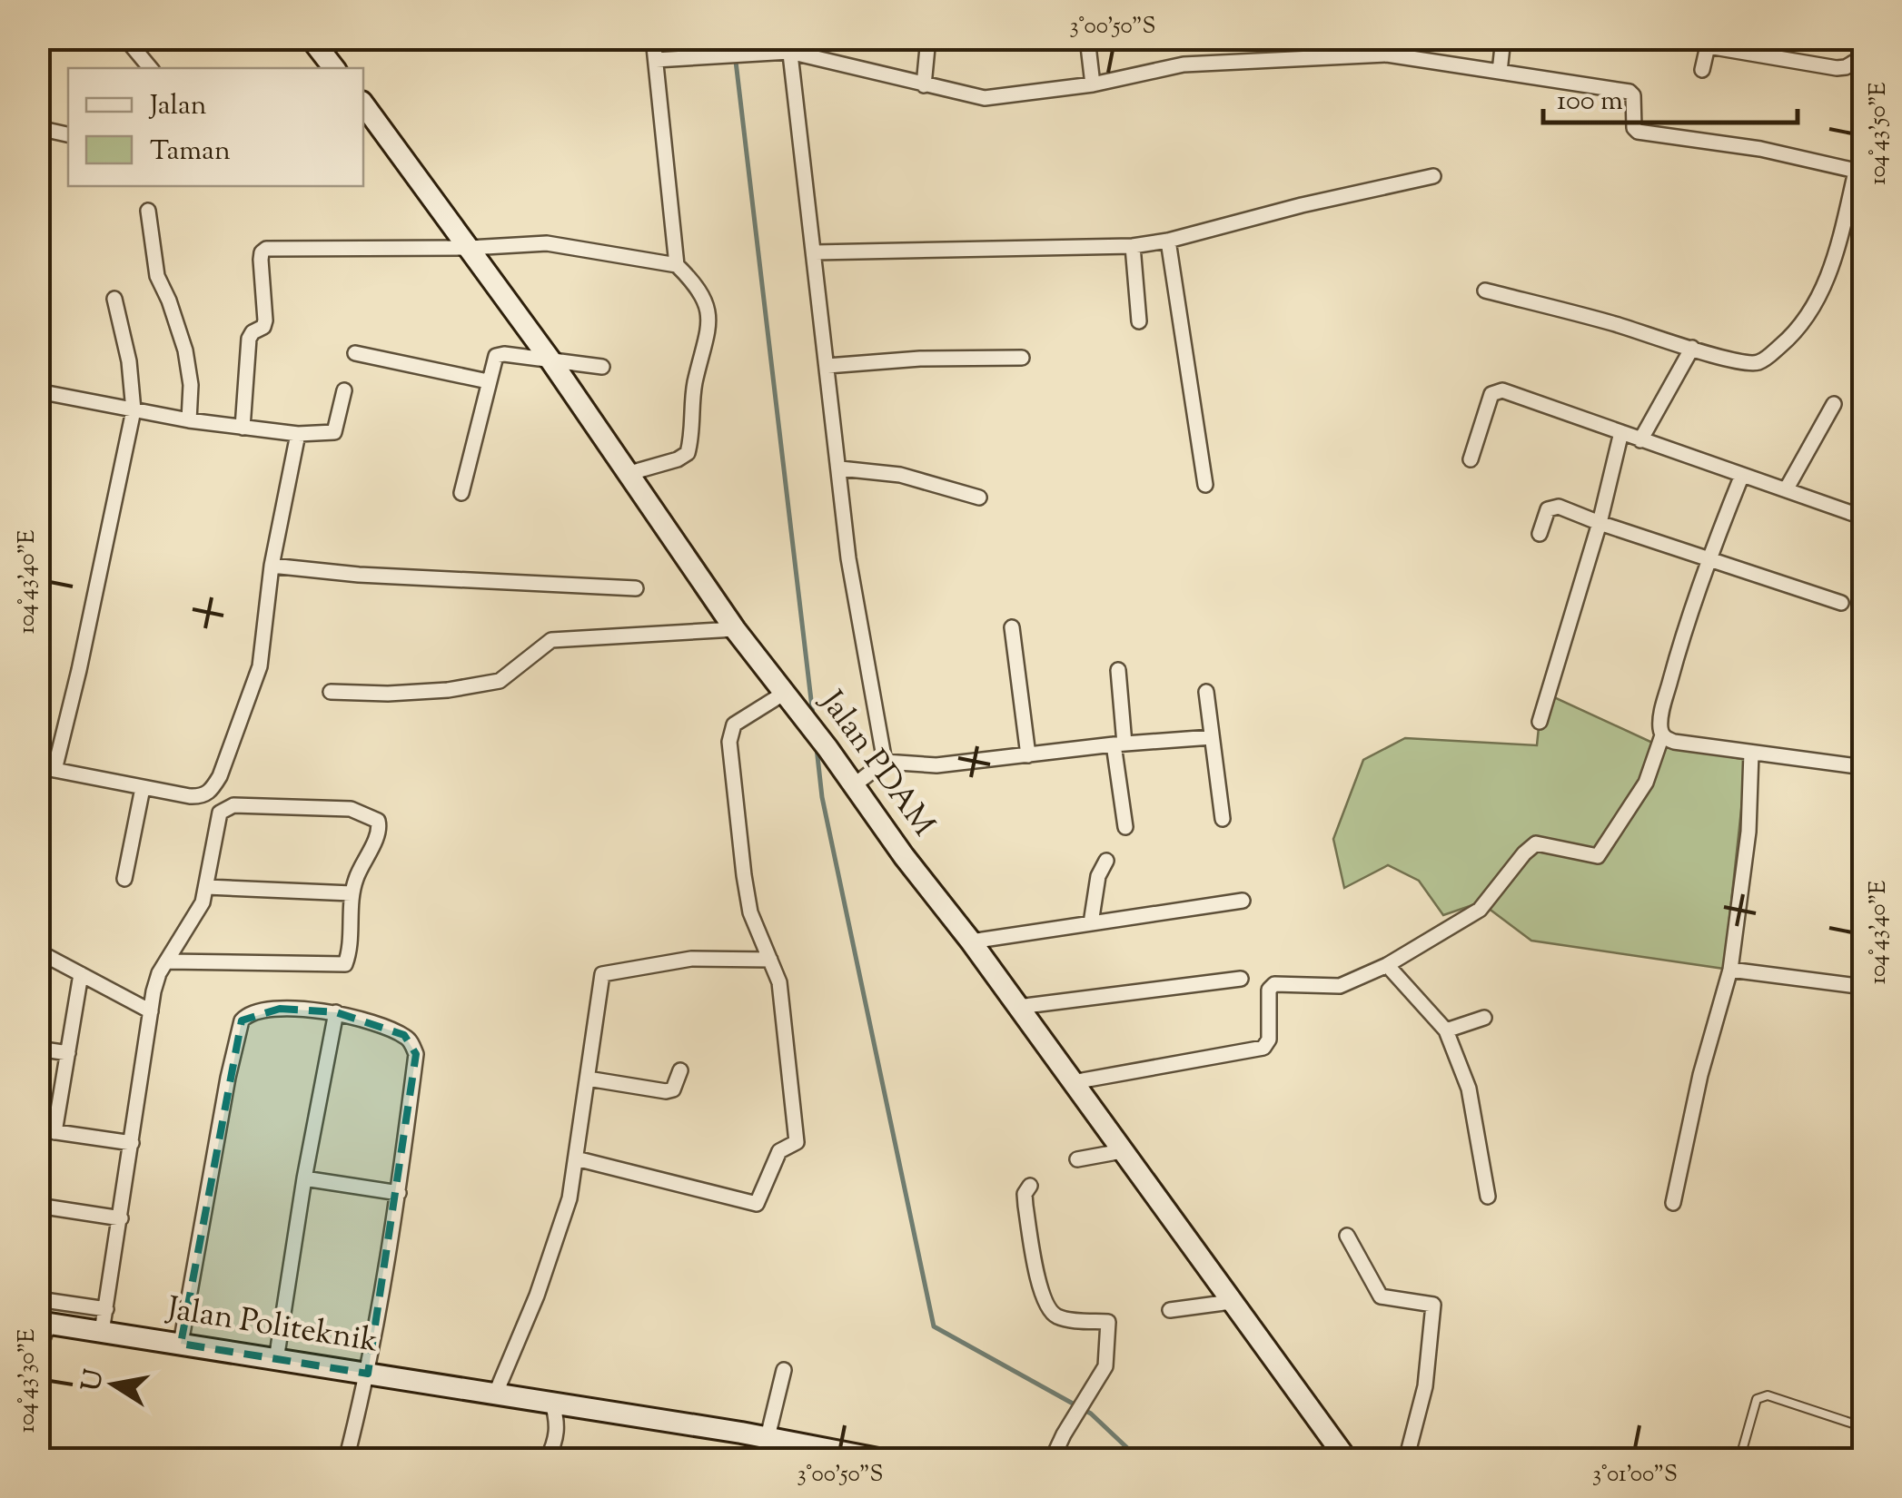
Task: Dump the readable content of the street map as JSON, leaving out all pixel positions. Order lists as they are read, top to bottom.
{
  "streets": {
    "street": ["Jalan PDAM", "Jalan Politeknik"]
  },
  "legend": ["Jalan", "Taman"],
  "scale_bar": "100 m",
  "north": "left",
  "coordinates": [
    "3°00'50\"S",
    "104°43'50\"E",
    "104°43'40\"E",
    "104°43'30\"E",
    "3°01'00\"S"
  ]
}
